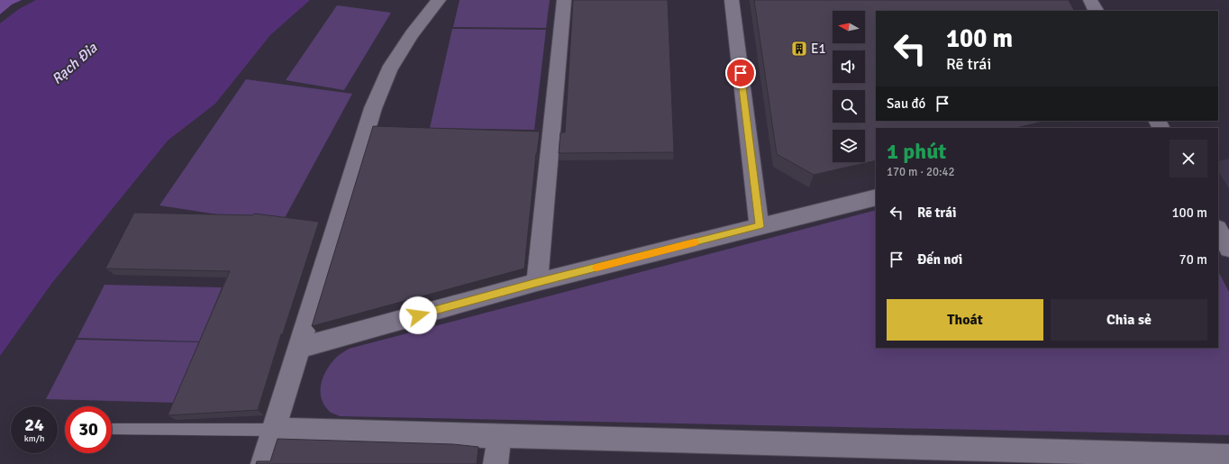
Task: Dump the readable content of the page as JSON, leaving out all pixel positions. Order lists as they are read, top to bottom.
{
  "water": ["Rạch Đỉa"],
  "places": {
    "building": ["E1"]
  },
  "north": "left",
  "page": {
    "turn": ["100 m", "Rẽ trái"],
    "then": "Sau đó",
    "heading": ["1 phút", "170 m · 20:42"],
    "list": [
      {
        "name": "Rẽ trái",
        "value": "100 m"
      },
      {
        "name": "Đến nơi",
        "value": "70 m"
      }
    ],
    "buttons": ["Thoát", "Chia sẻ"],
    "speed": "24 km/h",
    "limit": "30"
  }
}
